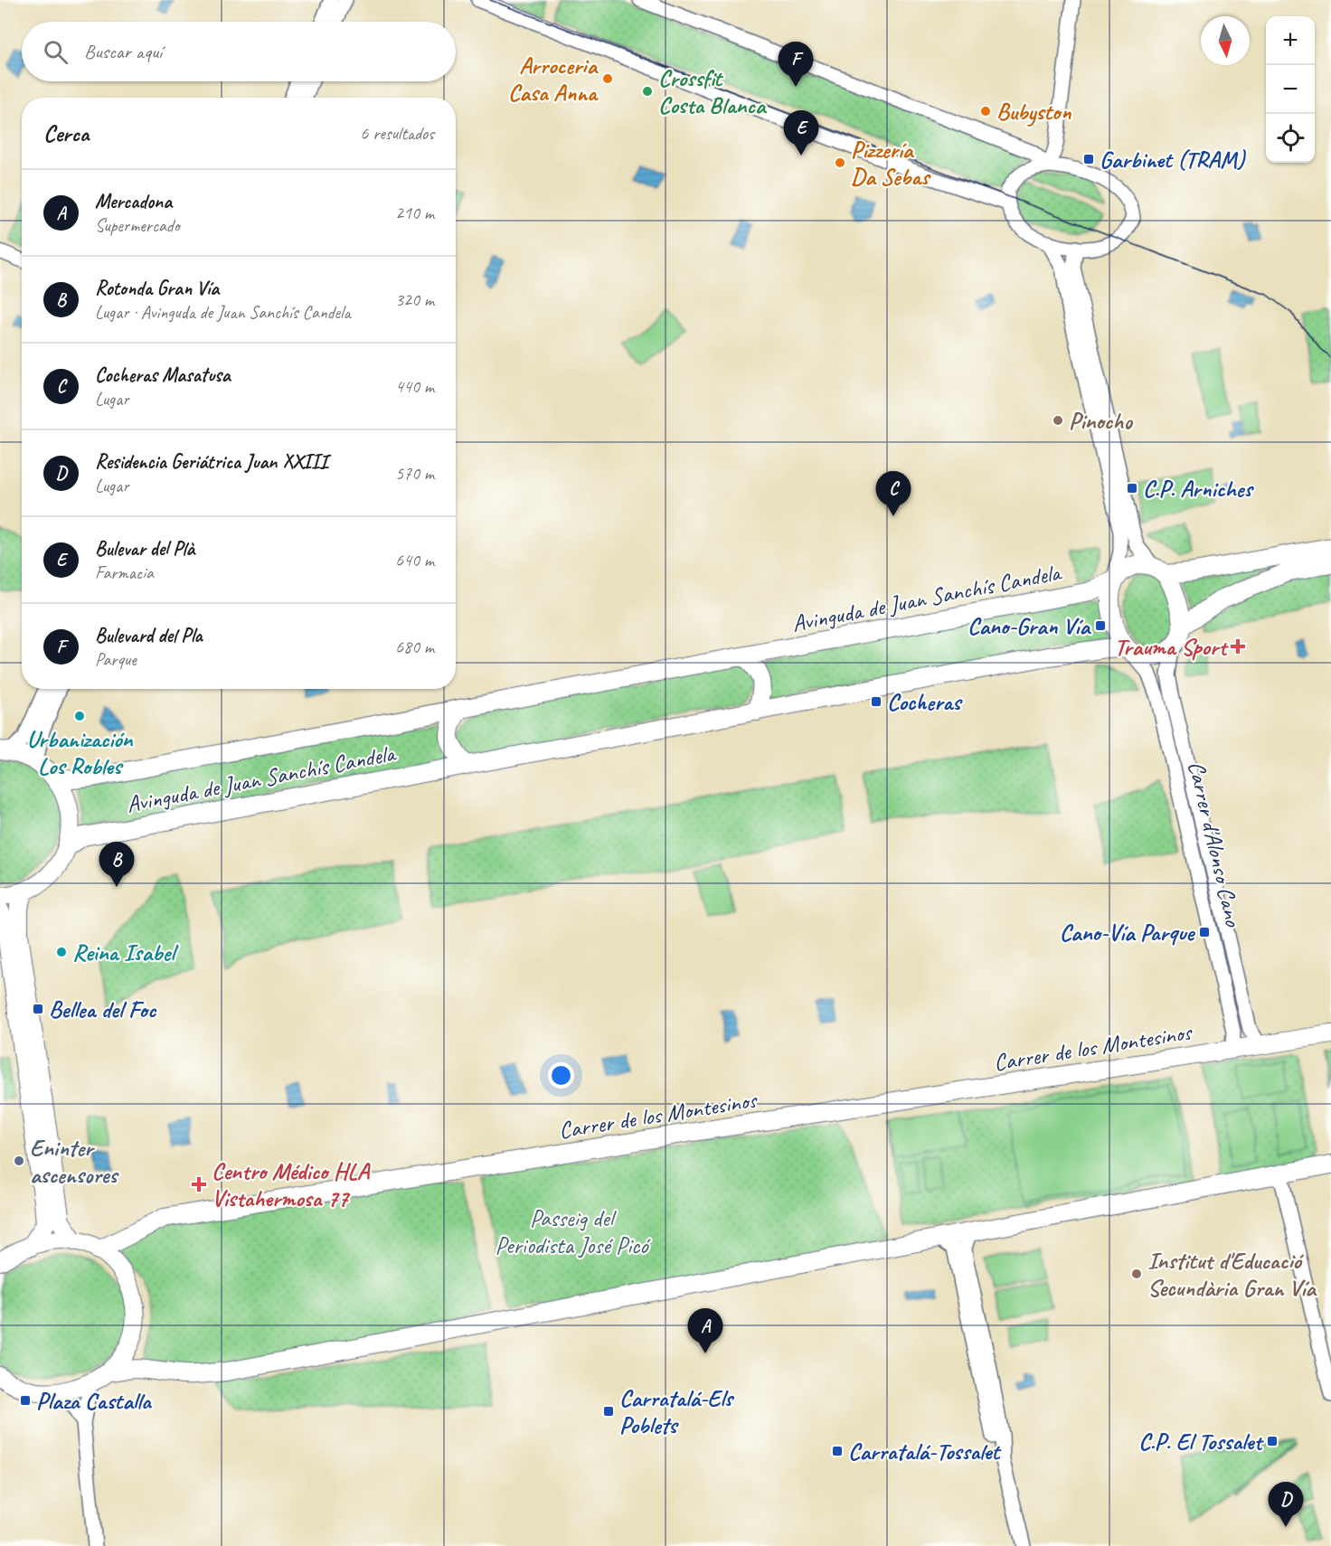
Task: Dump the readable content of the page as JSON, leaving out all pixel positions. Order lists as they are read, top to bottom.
{
  "streets": {
    "main road": ["Avinguda de Juan Sanchís Candela", "Carrer d'Alonso Cano", "Carrer de los Montesinos"]
  },
  "crossings": [
    ["Avinguda de Juan Sanchís Candela", "Carrer d'Alonso Cano"],
    ["Carrer d'Alonso Cano", "Carrer de los Montesinos"]
  ],
  "parks": ["Passeig del Periodista José Picó"],
  "places": {
    "other": [
      "Arroceria Casa Anna",
      "Crossfit Costa Blanca",
      "Bubyston",
      "Pizzería Da Sebas",
      "Pinocho",
      "Urbanización Los Robles",
      "Reina Isabel",
      "Eninter ascensores",
      "Institut d'Educació Secundària Gran Vía"
    ],
    "transit": [
      "Garbinet (TRAM)",
      "C.P. Arniches",
      "Cano-Gran Vía",
      "Cocheras",
      "Cano-Vía Parque",
      "Bellea del Foc",
      "Plaza Castalla",
      "Carratalá-Els Poblets",
      "C.P. El Tossalet",
      "Carratalá-Tossalet"
    ],
    "health": ["Trauma Sport", "Centro Médico HLA Vistahermosa 77"]
  },
  "north": "bottom",
  "page": {
    "map_buttons": ["+", "−"],
    "search": "Buscar aquí",
    "pins": [
      "F",
      "E",
      "C",
      "B",
      "A",
      "D"
    ],
    "heading": ["Cerca", "6 resultados"],
    "list": [
      {
        "mark": "A",
        "name": "Mercadona",
        "note": "Supermercado",
        "value": "210 m"
      },
      {
        "mark": "B",
        "name": "Rotonda Gran Vía",
        "note": "Lugar · Avinguda de Juan Sanchís Candela",
        "value": "320 m"
      },
      {
        "mark": "C",
        "name": "Cocheras Masatusa",
        "note": "Lugar",
        "value": "440 m"
      },
      {
        "mark": "D",
        "name": "Residencia Geriátrica Juan XXIII",
        "note": "Lugar",
        "value": "570 m"
      },
      {
        "mark": "E",
        "name": "Bulevar del Plà",
        "note": "Farmacia",
        "value": "640 m"
      },
      {
        "mark": "F",
        "name": "Bulevard del Pla",
        "note": "Parque",
        "value": "680 m"
      }
    ]
  }
}
